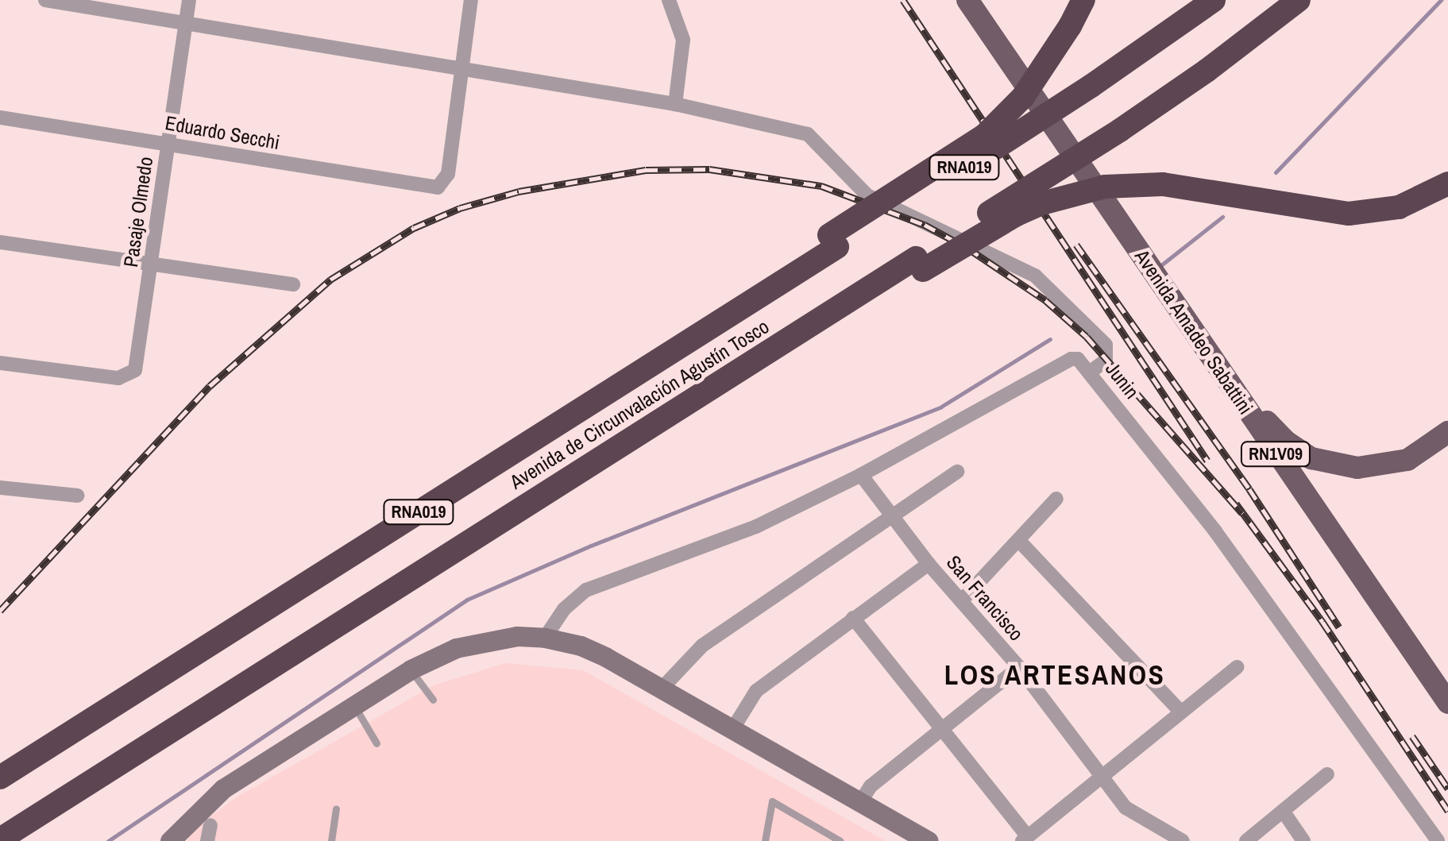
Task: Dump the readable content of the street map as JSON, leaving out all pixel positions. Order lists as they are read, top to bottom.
{
  "streets": {
    "highway": ["RNA019", "Avenida de Circunvalación Agustín Tosco"],
    "main road": ["Avenida Amadeo Sabattini", "RN1V09"],
    "street": [
      "Eduardo Secchi",
      "Pasaje Olmedo",
      "Junin",
      "San Francisco"
    ]
  },
  "crossings": [
    ["Eduardo Secchi", "Pasaje Olmedo"],
    ["Junin", "San Francisco"]
  ],
  "districts": ["LOS ARTESANOS"]
}
